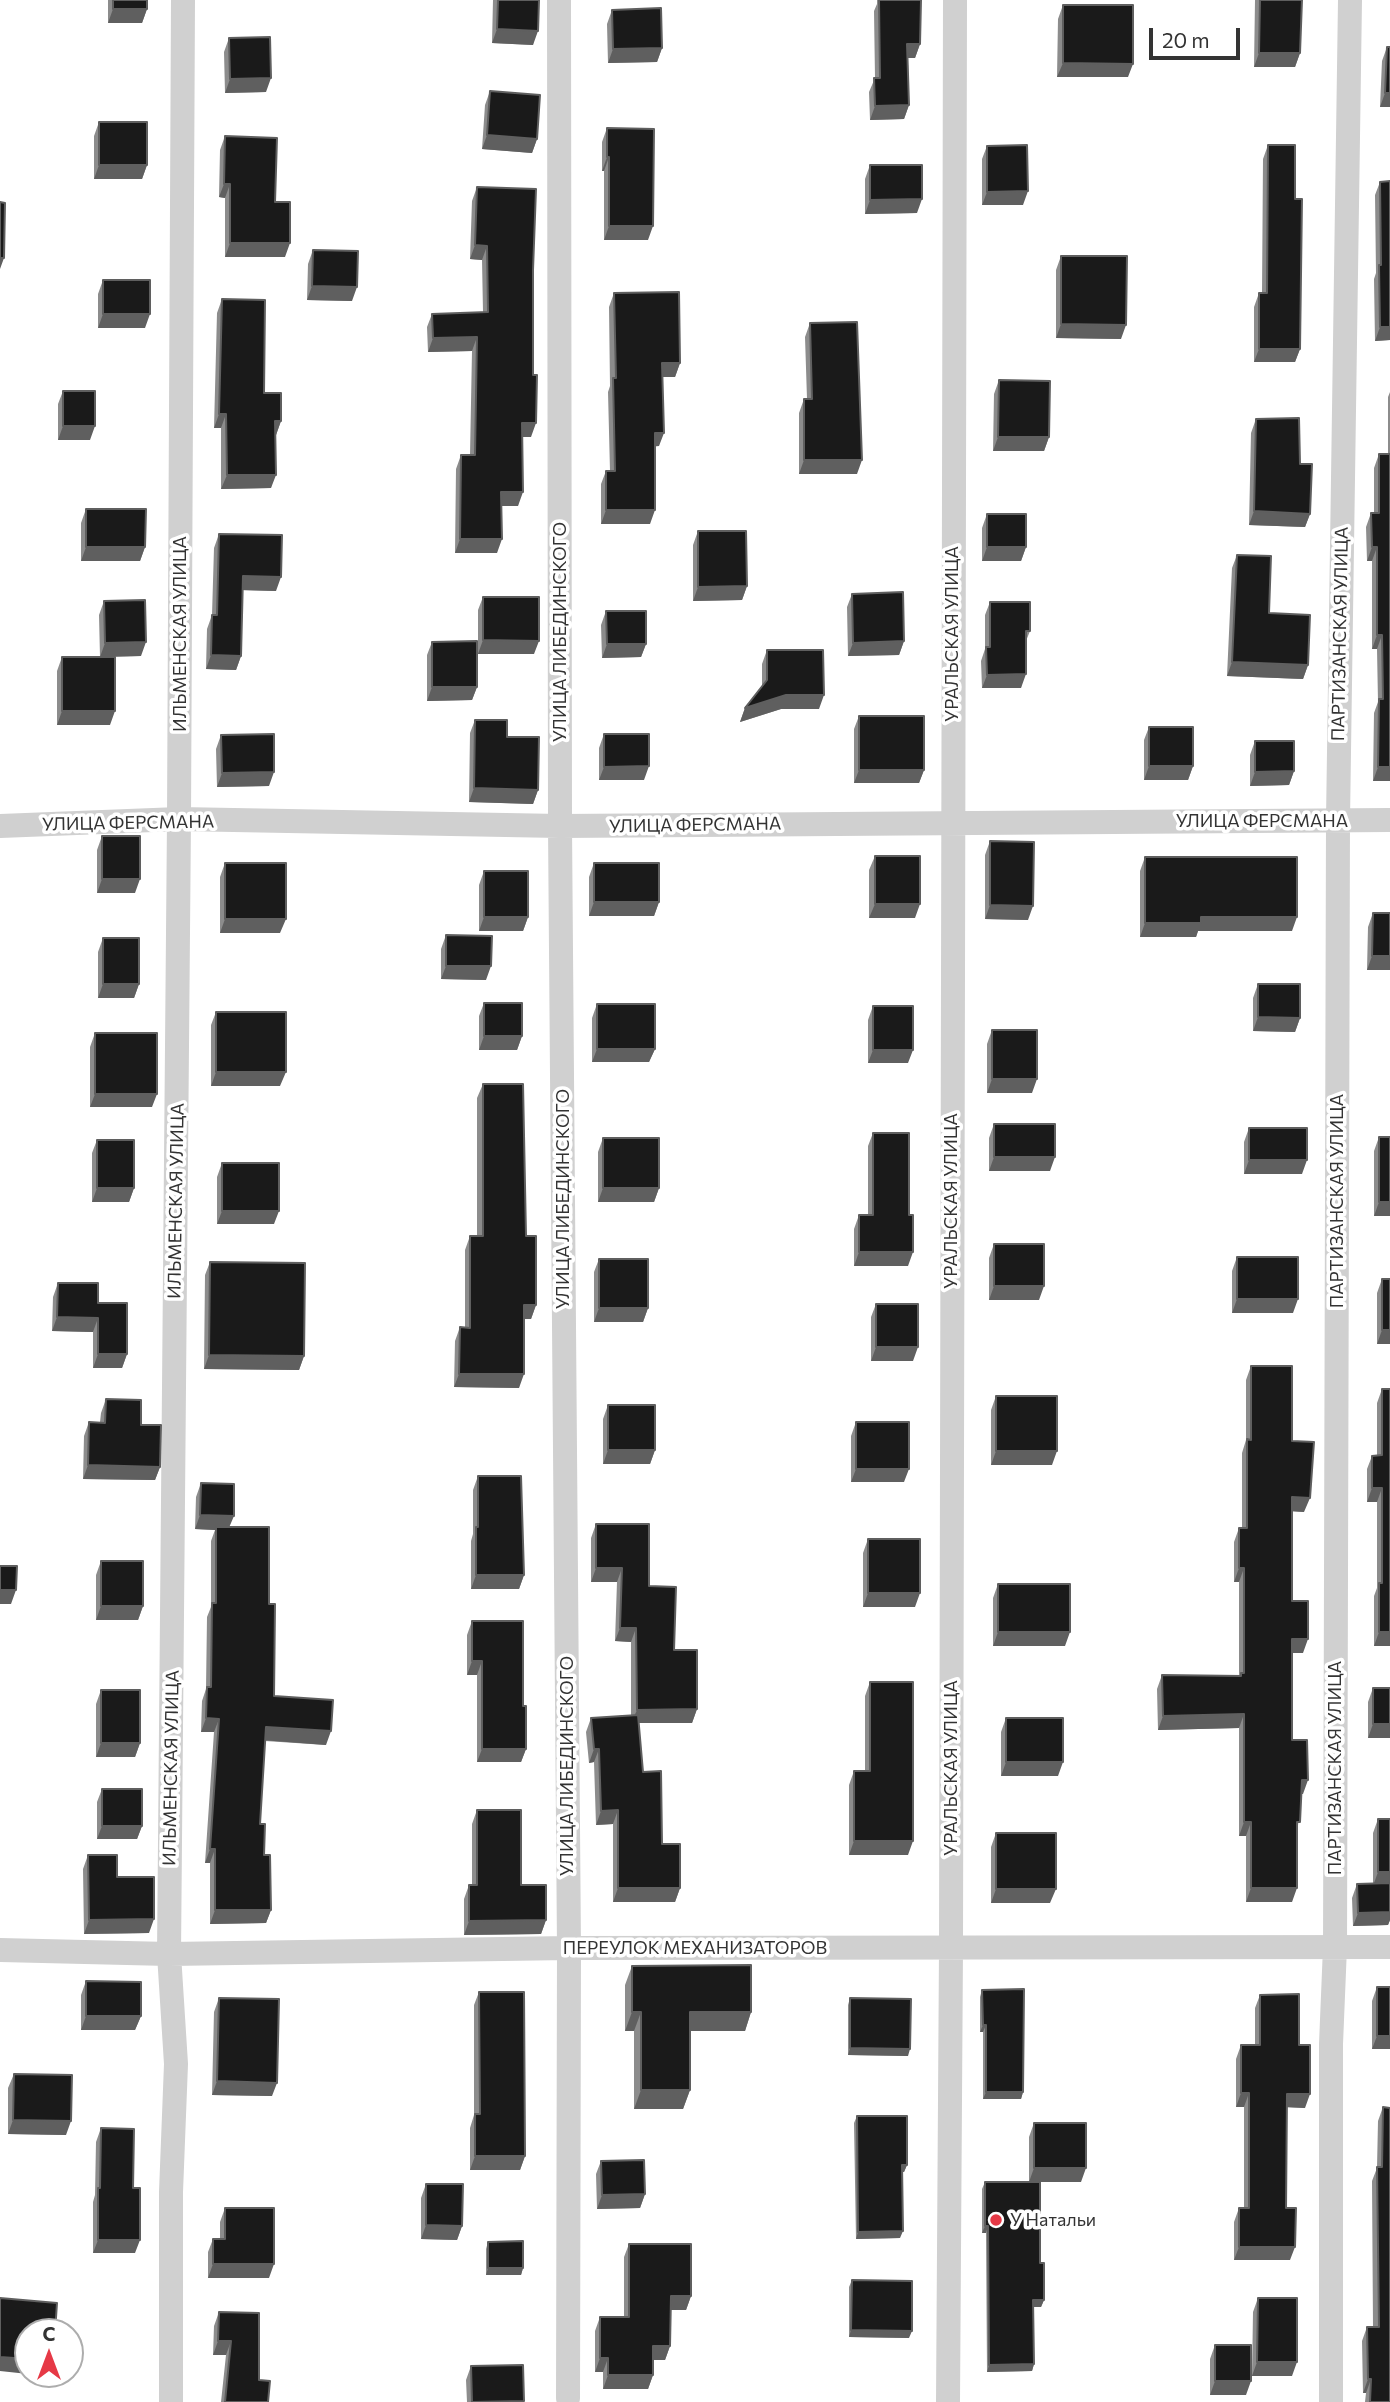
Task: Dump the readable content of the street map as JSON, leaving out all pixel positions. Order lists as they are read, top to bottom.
{
  "streets": {
    "street": [
      "УЛИЦА ЛИБЕДИНСКОГО",
      "ИЛЬМЕНСКАЯ УЛИЦА",
      "УРАЛЬСКАЯ УЛИЦА",
      "ПАРТИЗАНСКАЯ УЛИЦА",
      "УЛИЦА ФЕРСМАНА",
      "ПЕРЕУЛОК МЕХАНИЗАТОРОВ"
    ]
  },
  "crossings": [
    ["УЛИЦА ЛИБЕДИНСКОГО", "УЛИЦА ФЕРСМАНА"],
    ["УЛИЦА ЛИБЕДИНСКОГО", "ПЕРЕУЛОК МЕХАНИЗАТОРОВ"],
    ["ИЛЬМЕНСКАЯ УЛИЦА", "УЛИЦА ФЕРСМАНА"],
    ["ИЛЬМЕНСКАЯ УЛИЦА", "ПЕРЕУЛОК МЕХАНИЗАТОРОВ"],
    ["УРАЛЬСКАЯ УЛИЦА", "УЛИЦА ФЕРСМАНА"],
    ["УРАЛЬСКАЯ УЛИЦА", "ПЕРЕУЛОК МЕХАНИЗАТОРОВ"],
    ["ПАРТИЗАНСКАЯ УЛИЦА", "УЛИЦА ФЕРСМАНА"],
    ["ПАРТИЗАНСКАЯ УЛИЦА", "ПЕРЕУЛОК МЕХАНИЗАТОРОВ"]
  ],
  "places": ["У Натальи"],
  "scale_bar": "20 m",
  "north": "top"
}
